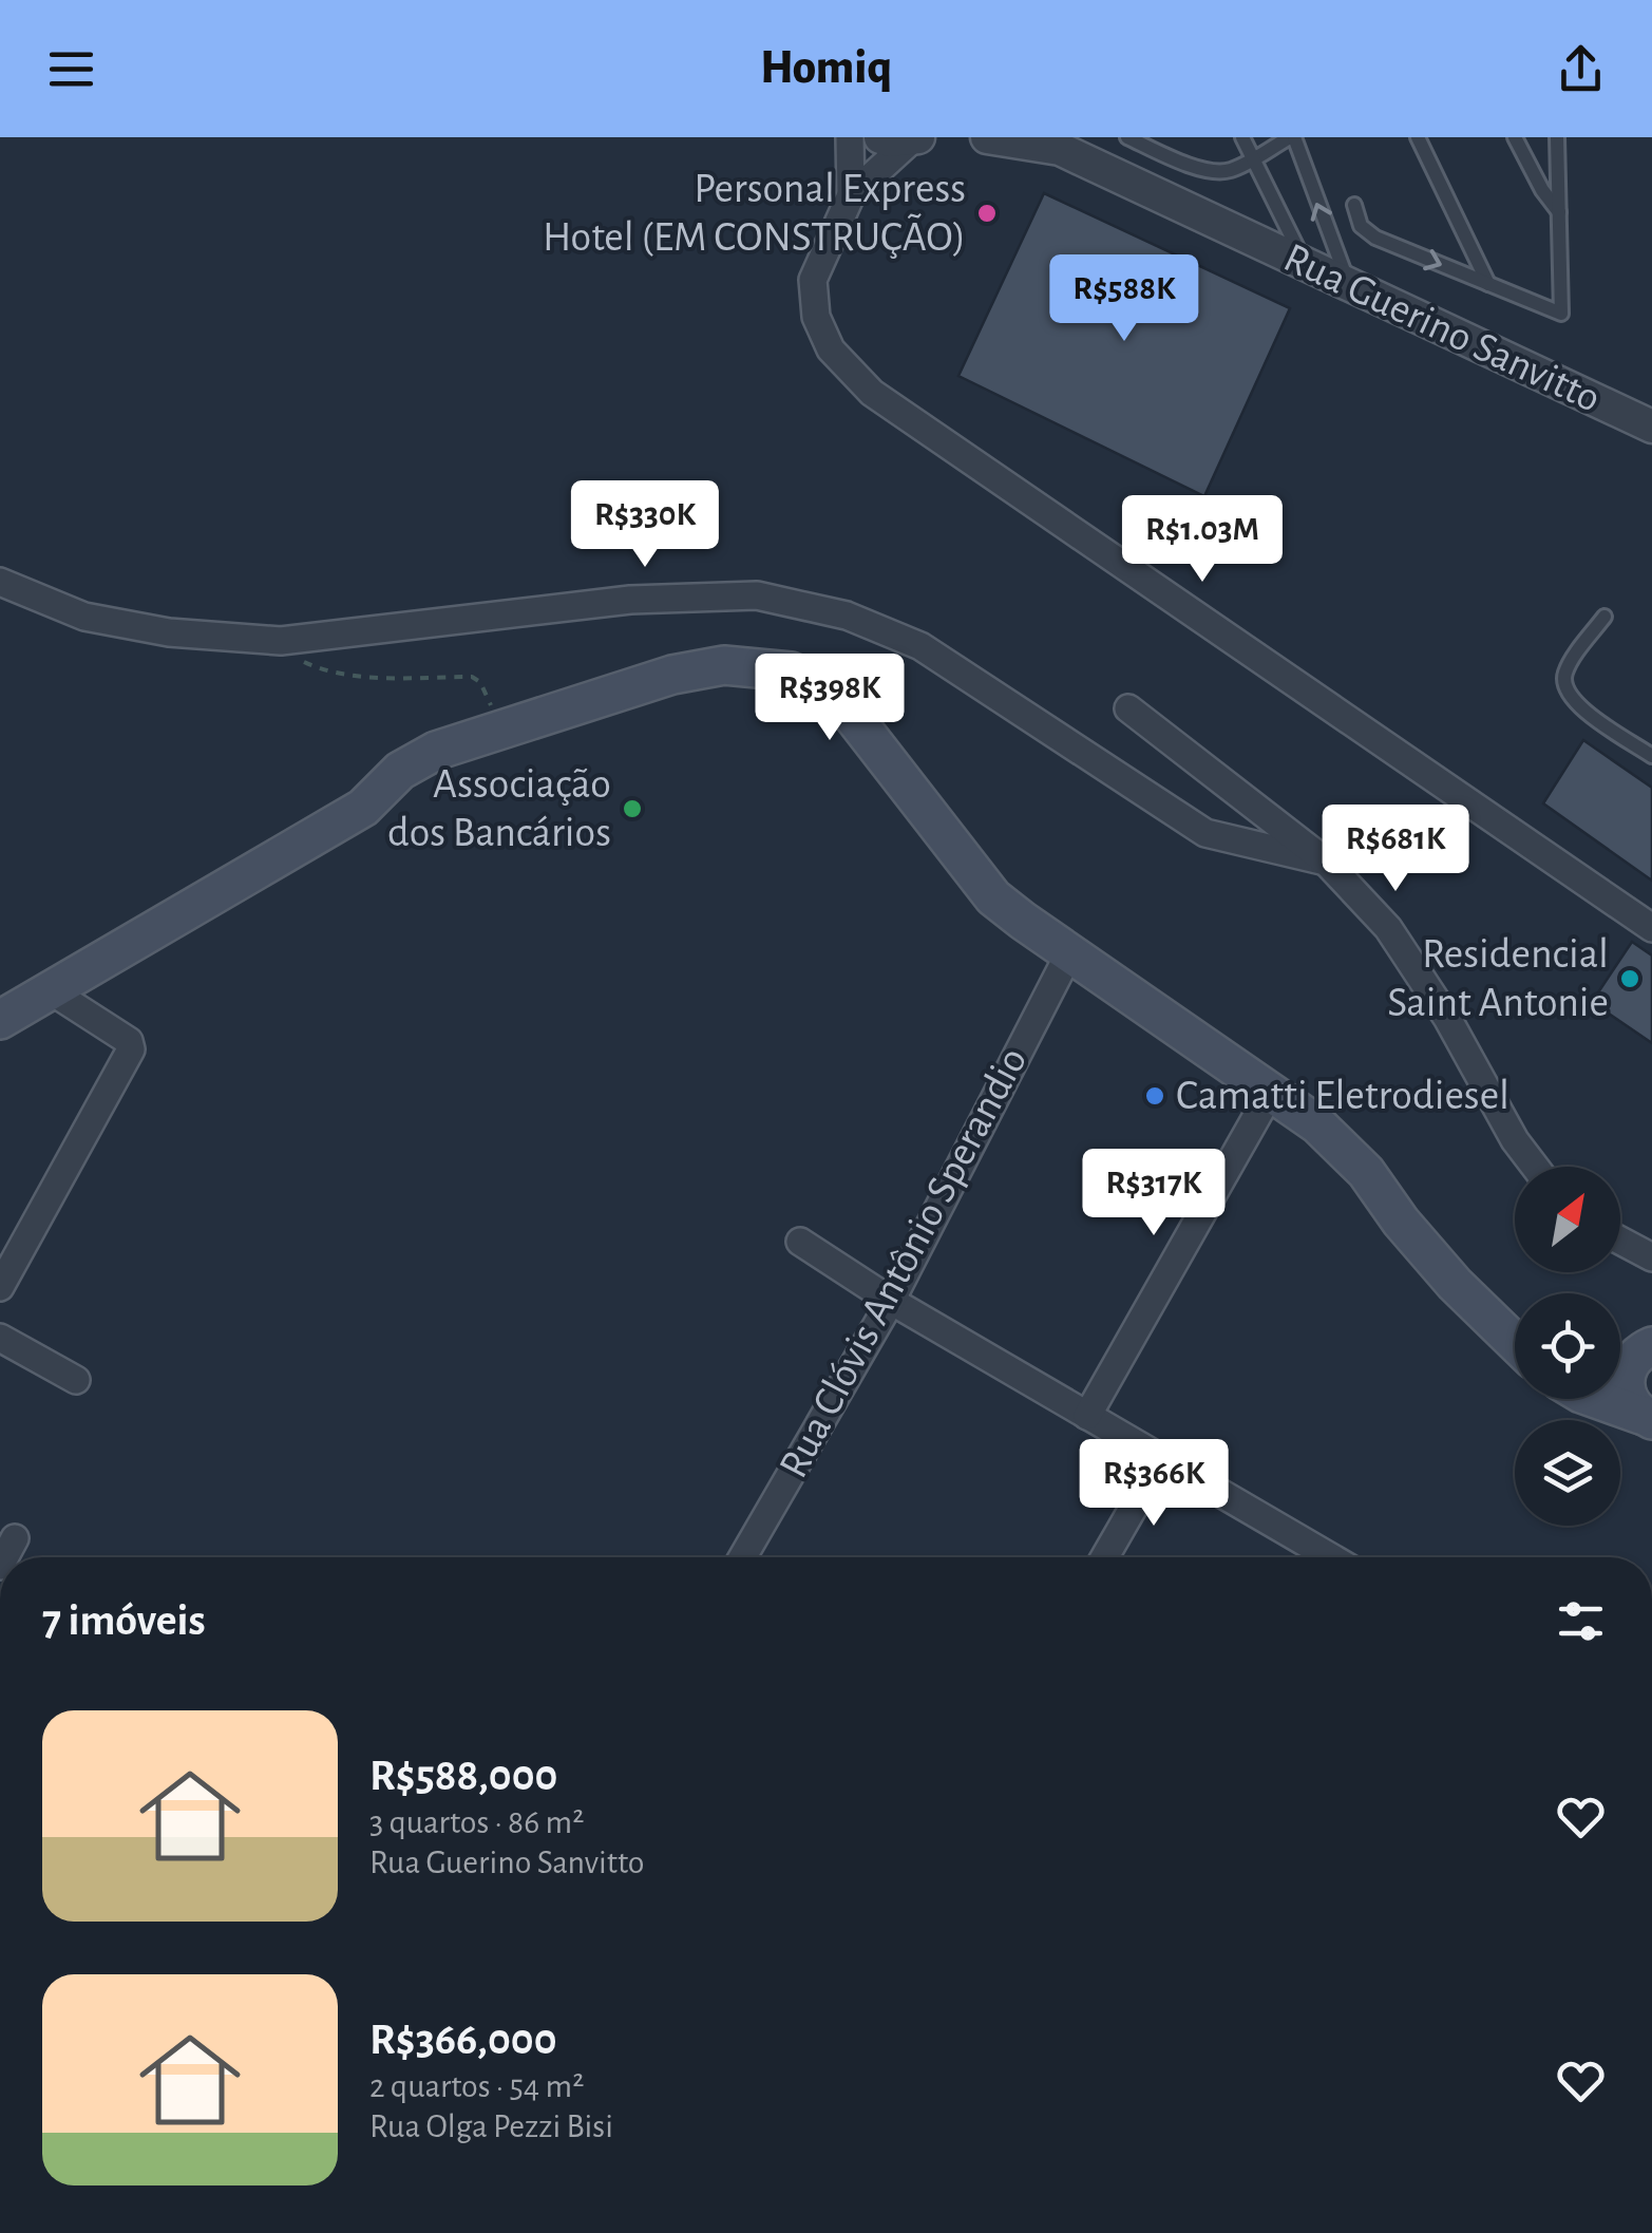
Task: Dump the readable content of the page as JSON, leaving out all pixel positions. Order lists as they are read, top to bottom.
{
  "streets": {
    "street": ["Rua Guerino Sanvitto", "Rua Clóvis Antônio Sperandio"]
  },
  "places": [
    "Personal Express Hotel (EM CONSTRUÇÃO)",
    "Associação dos Bancários",
    "Residencial Saint Antonie",
    "Camatti Eletrodiesel"
  ],
  "north": "top right",
  "page": {
    "header": "Homiq",
    "price": [
      "R$588K",
      "R$330K",
      "R$1.03M",
      "R$398K",
      "R$681K",
      "R$317K",
      "R$366K"
    ],
    "heading": "7 imóveis",
    "list": [
      {
        "name": "R$588,000",
        "note": "3 quartos · 86 m² · Rua Guerino Sanvitto"
      },
      {
        "name": "R$366,000",
        "note": "2 quartos · 54 m² · Rua Olga Pezzi Bisi"
      }
    ]
  }
}
